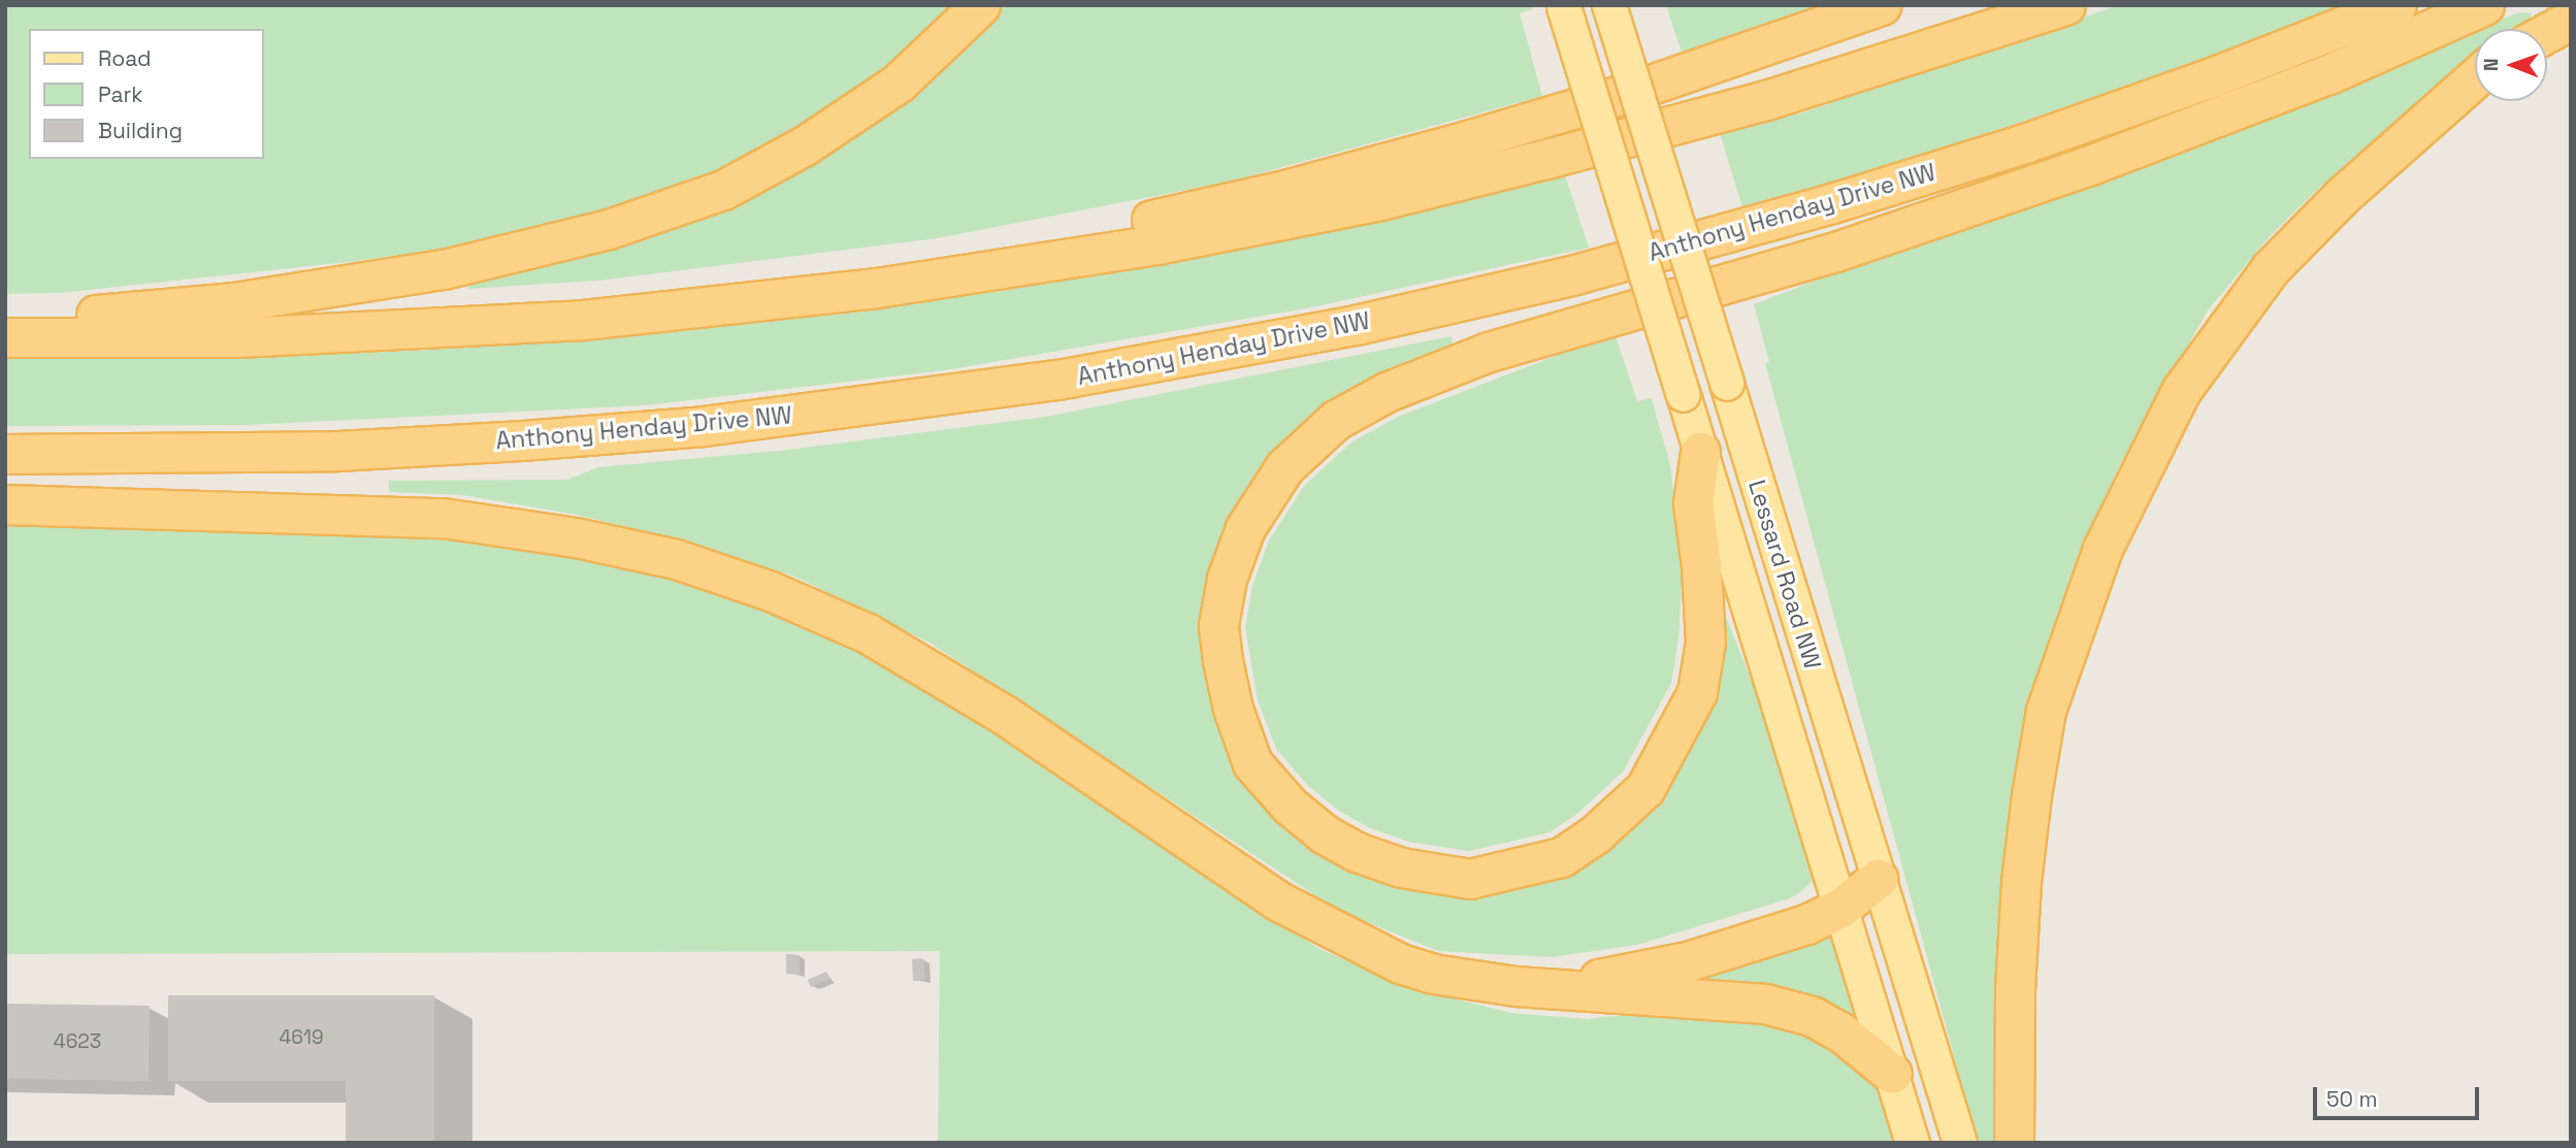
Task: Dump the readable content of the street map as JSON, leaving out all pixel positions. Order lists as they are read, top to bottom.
{
  "streets": {
    "highway": ["Anthony Henday Drive NW"],
    "main road": ["Lessard Road NW"]
  },
  "house_numbers": ["4619", "4623"],
  "legend": ["Road", "Park", "Building"],
  "scale_bar": "50 m",
  "north": "left"
}
